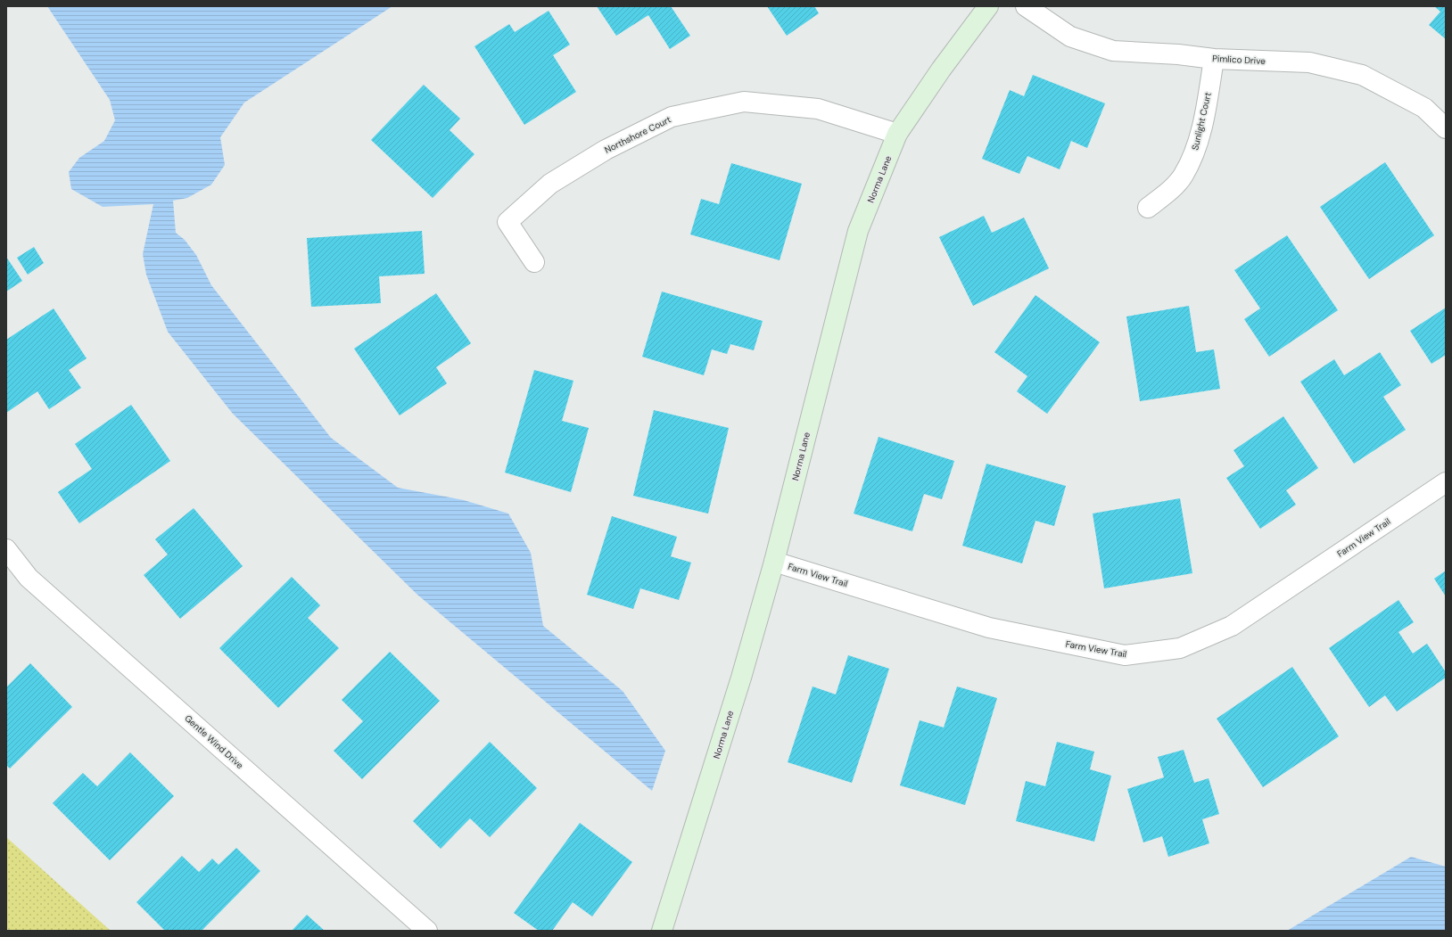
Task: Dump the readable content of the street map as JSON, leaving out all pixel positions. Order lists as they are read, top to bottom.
{
  "streets": {
    "street": [
      "Pimlico Drive",
      "Sunlight Court",
      "Northshore Court",
      "Norma Lane",
      "Farm View Trail",
      "Gentle Wind Drive"
    ]
  },
  "crossings": [
    ["Pimlico Drive", "Sunlight Court"],
    ["Northshore Court", "Norma Lane"],
    ["Norma Lane", "Farm View Trail"]
  ]
}
